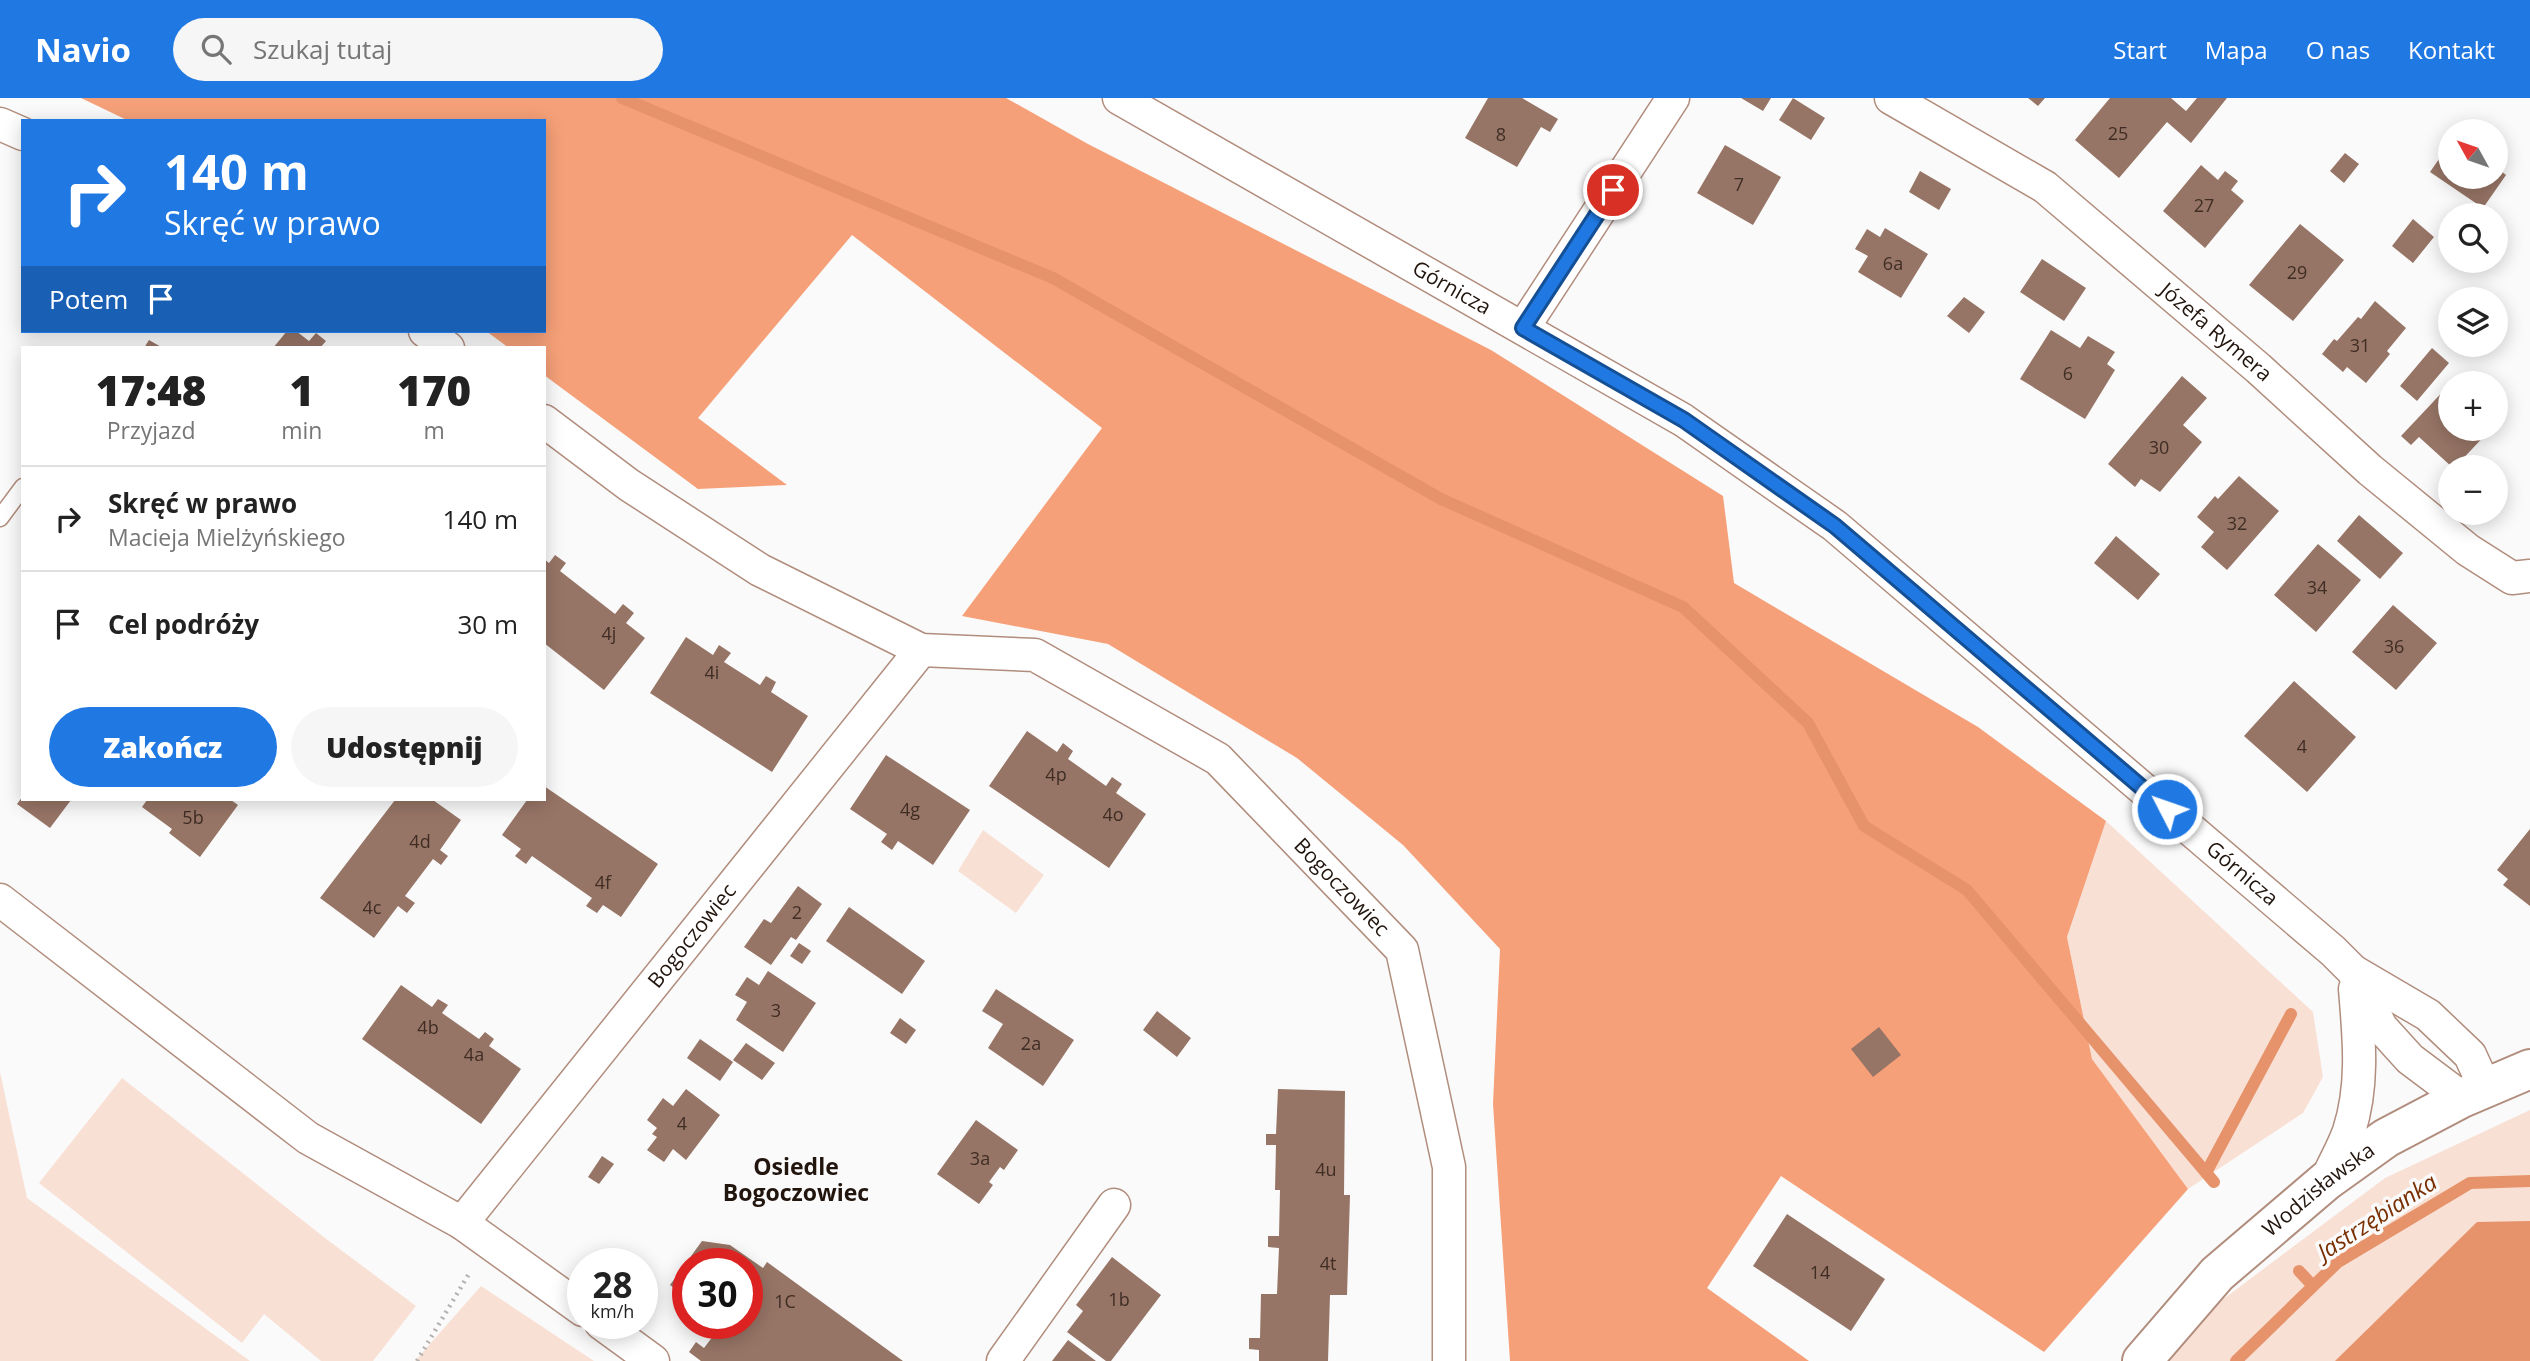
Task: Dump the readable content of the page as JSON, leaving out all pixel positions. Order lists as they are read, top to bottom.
{
  "streets": {
    "main road": ["Wodzisławska"],
    "street": ["Górnicza", "Józefa Rymera", "Bogoczowiec"]
  },
  "crossings": [
    ["Górnicza", "Wodzisławska"]
  ],
  "districts": ["Osiedle Bogoczowiec"],
  "water": ["Jastrzębianka"],
  "house_numbers": [
    "25",
    "8",
    "7",
    "27",
    "6a",
    "29",
    "31",
    "6",
    "30",
    "32",
    "34",
    "4j",
    "36",
    "4i",
    "4",
    "4p",
    "4g",
    "4o",
    "5b",
    "4d",
    "4f",
    "4c",
    "2",
    "3",
    "4b",
    "2a",
    "4a",
    "4",
    "3a",
    "4u",
    "4t",
    "14",
    "1b",
    "1C"
  ],
  "north": "top left",
  "page": {
    "header": "Navio",
    "search": "Szukaj tutaj",
    "nav": [
      "Start",
      "Mapa",
      "O nas",
      "Kontakt"
    ],
    "map_buttons": ["+", "−"],
    "turn": ["140 m", "Skręć w prawo"],
    "then": "Potem",
    "eta": [
      "17:48",
      "Przyjazd",
      "1",
      "min",
      "170",
      "m"
    ],
    "list": [
      {
        "name": "Skręć w prawo",
        "note": "Macieja Mielżyńskiego",
        "value": "140 m"
      },
      {
        "name": "Cel podróży",
        "value": "30 m"
      }
    ],
    "buttons": ["Zakończ", "Udostępnij"],
    "speed": "28 km/h",
    "limit": "30"
  }
}
